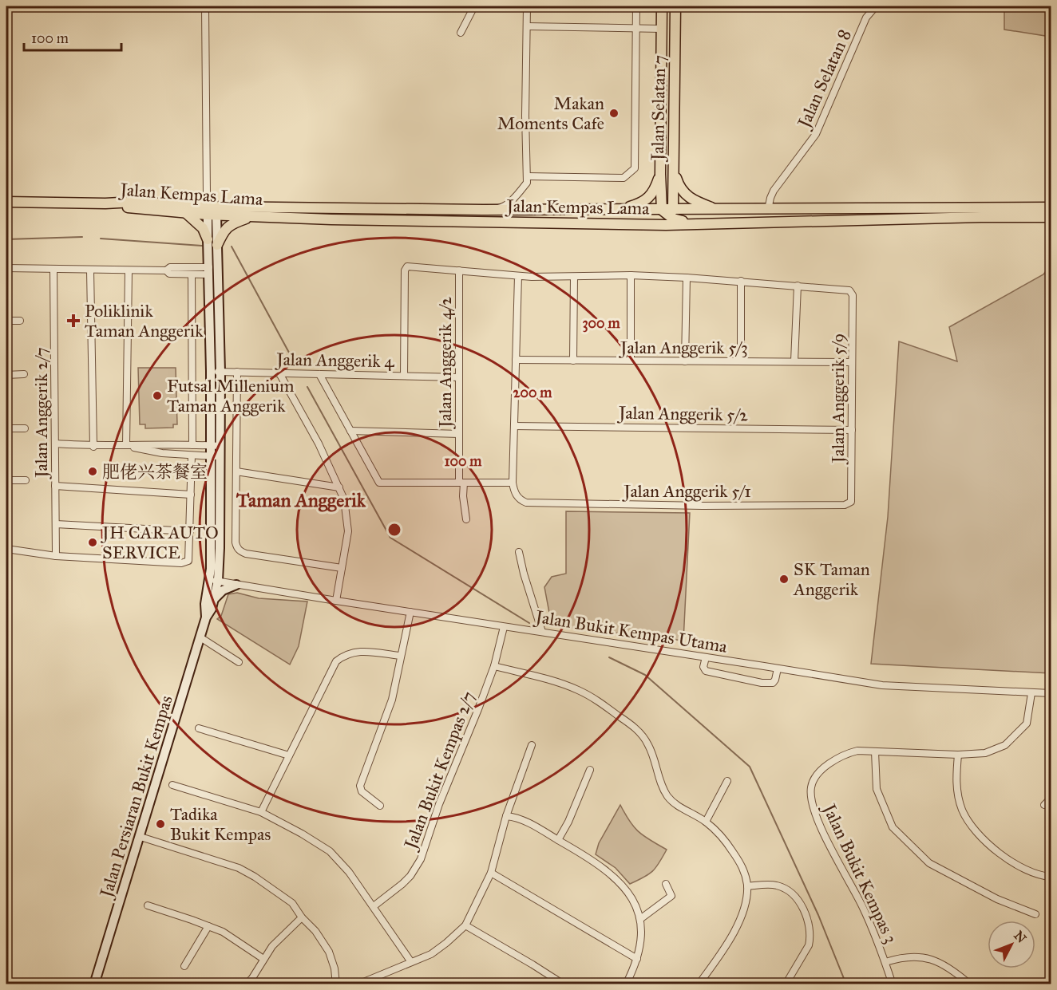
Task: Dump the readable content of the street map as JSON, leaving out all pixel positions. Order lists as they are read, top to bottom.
{
  "streets": {
    "main road": ["Jalan Selatan 7", "Jalan Kempas Lama"],
    "street": [
      "Jalan Selatan 8",
      "Jalan Anggerik 5/3",
      "Jalan Anggerik 4",
      "Jalan Anggerik 4/2",
      "Jalan Anggerik 5/9",
      "Jalan Anggerik 2/7",
      "Jalan Anggerik 5/2",
      "Jalan Anggerik 5/1",
      "Jalan Bukit Kempas Utama",
      "Jalan Bukit Kempas 2/7",
      "Jalan Persiaran Bukit Kempas",
      "Jalan Bukit Kempas 3"
    ]
  },
  "crossings": [
    ["Jalan Selatan 8", "Jalan Kempas Lama"],
    ["Jalan Selatan 7", "Jalan Kempas Lama"],
    ["Jalan Kempas Lama", "Jalan Persiaran Bukit Kempas"],
    ["Jalan Anggerik 5/3", "Jalan Anggerik 5/9"],
    ["Jalan Anggerik 4", "Jalan Anggerik 4/2"],
    ["Jalan Anggerik 4", "Jalan Persiaran Bukit Kempas"],
    ["Jalan Anggerik 5/9", "Jalan Anggerik 5/2"],
    ["Jalan Anggerik 5/9", "Jalan Anggerik 5/1"],
    ["Jalan Bukit Kempas Utama", "Jalan Bukit Kempas 2/7"],
    ["Jalan Bukit Kempas Utama", "Jalan Persiaran Bukit Kempas"],
    ["Jalan Bukit Kempas Utama", "Jalan Bukit Kempas 3"]
  ],
  "districts": ["Taman Anggerik"],
  "places": {
    "other": [
      "Makan Moments Cafe",
      "Futsal Millenium Taman Anggerik",
      "肥佬兴茶餐室",
      "JH CAR AUTO SERVICE",
      "SK Taman Anggerik",
      "Tadika Bukit Kempas"
    ],
    "health": ["Poliklinik Taman Anggerik"]
  },
  "scale_bar": "100 m",
  "north": "top right",
  "rings": ["300 m", "200 m", "100 m"]
}
